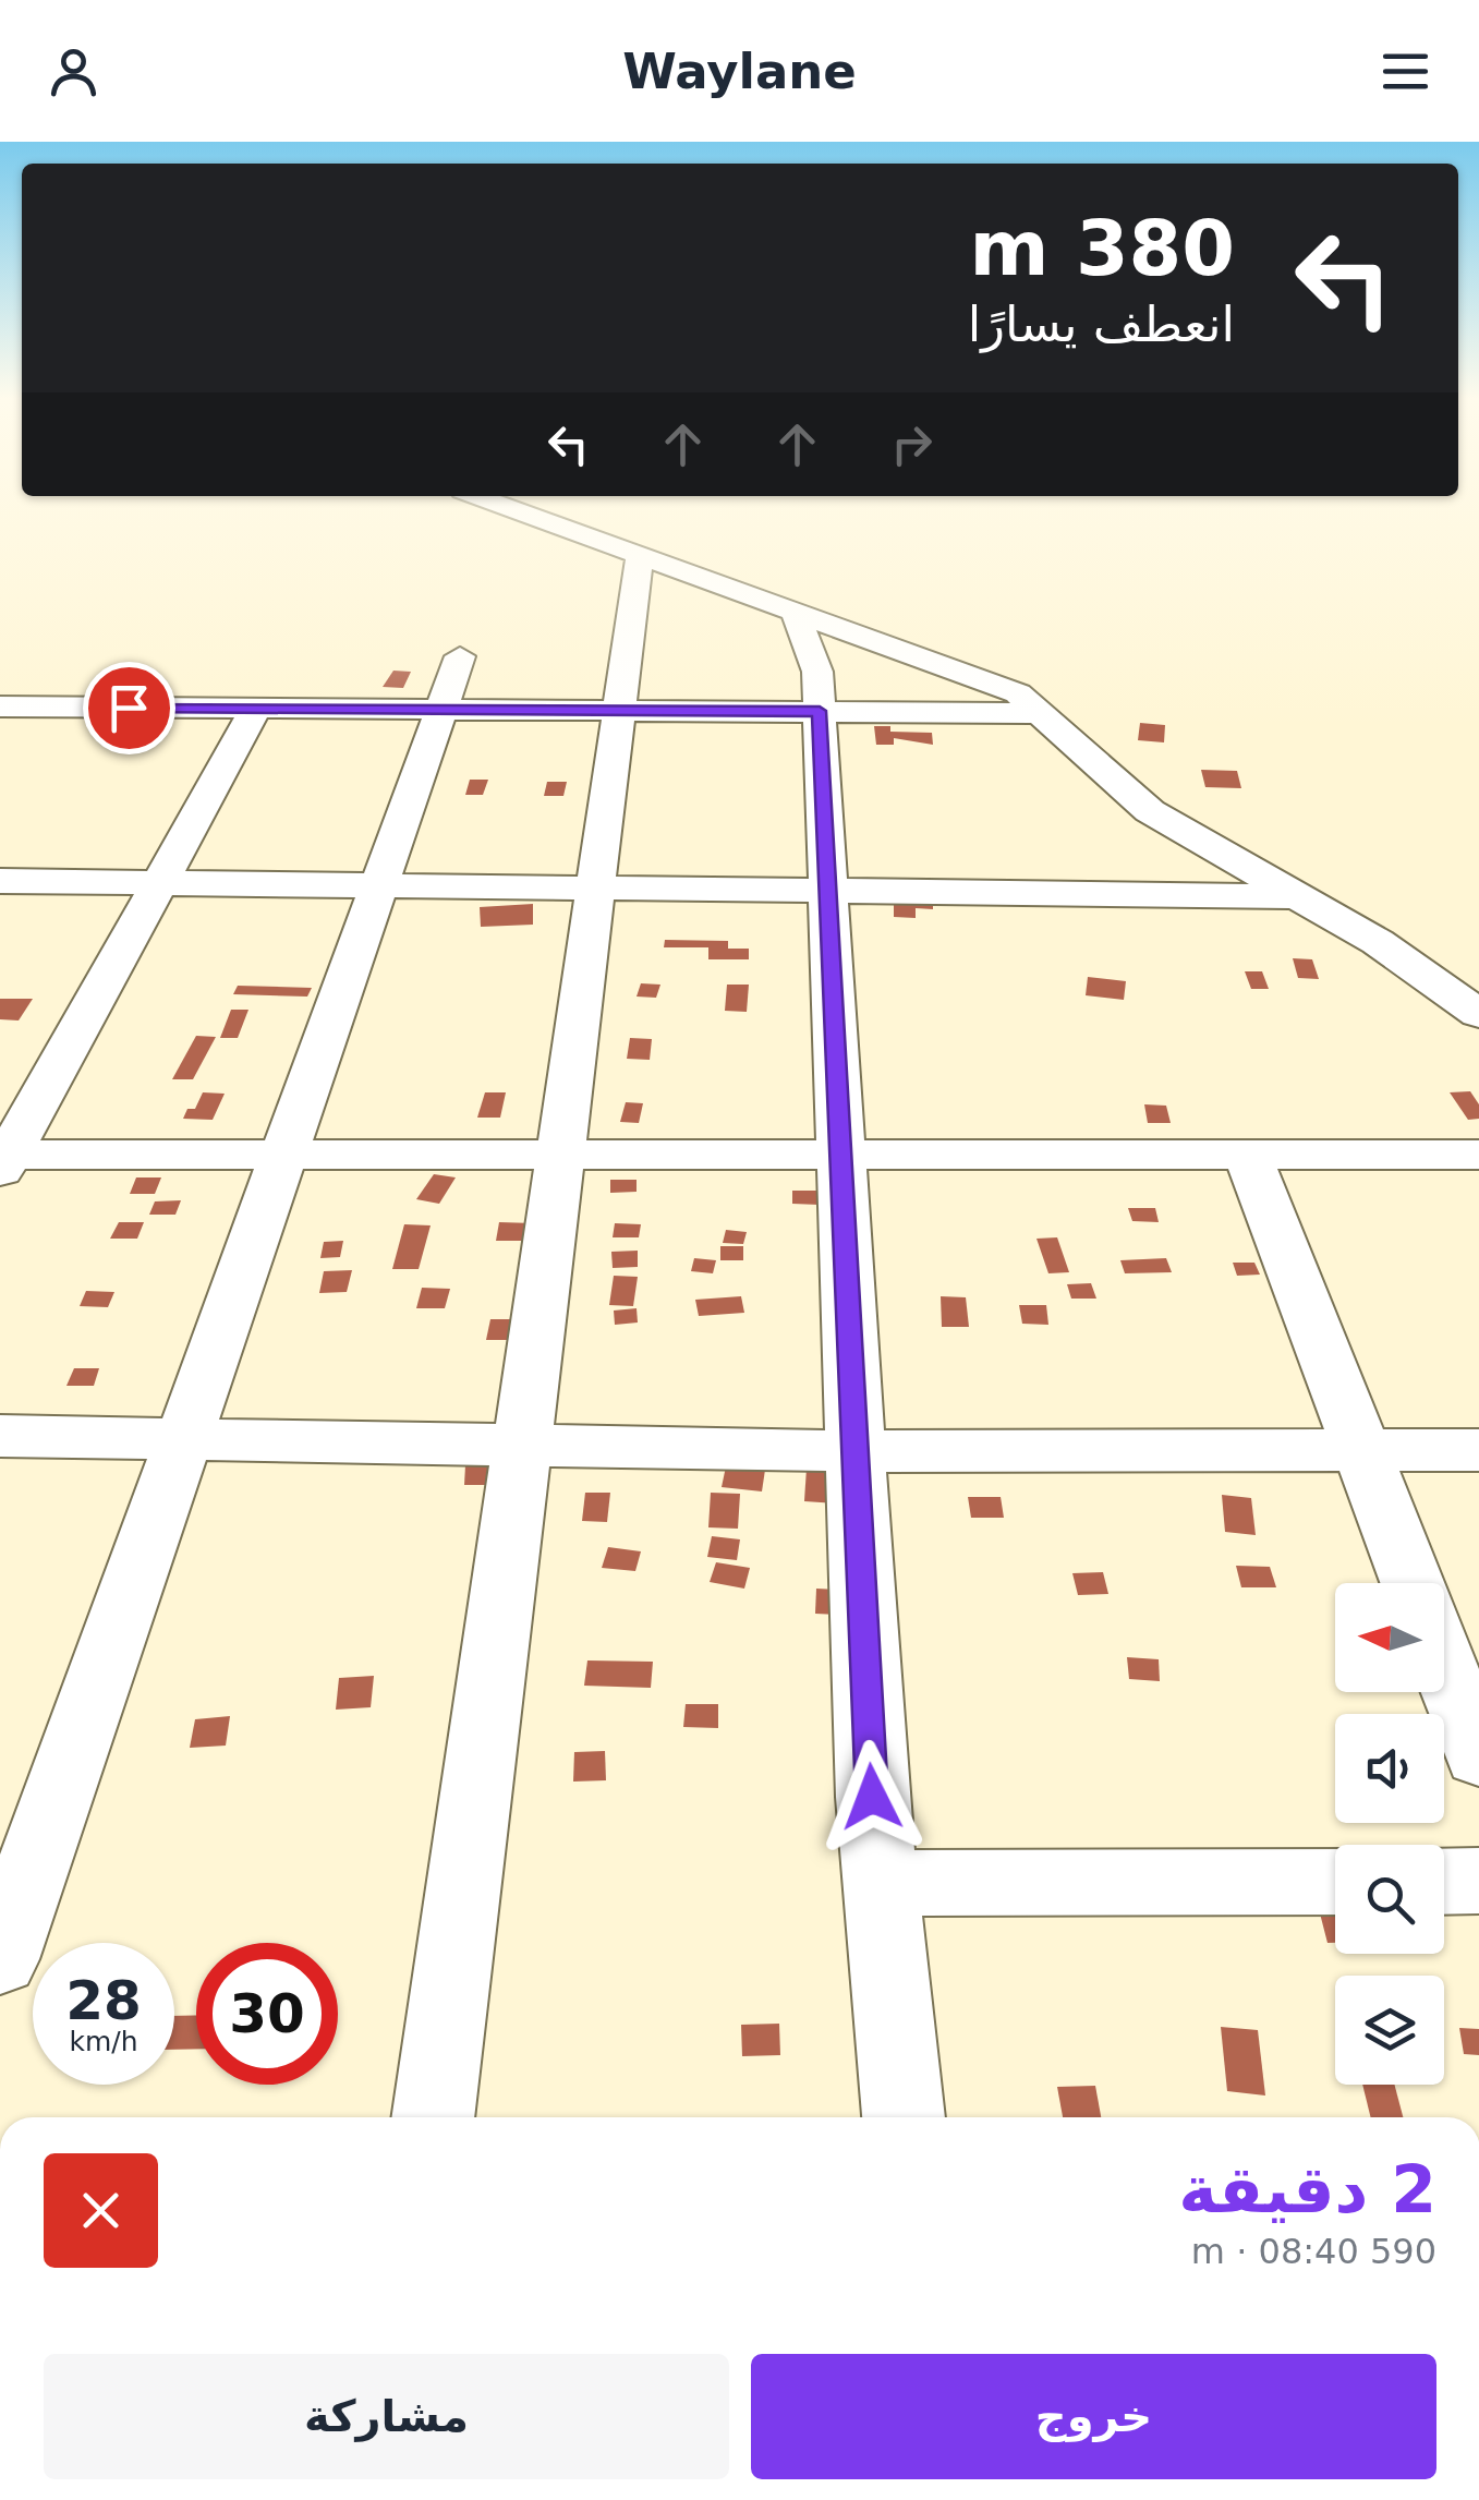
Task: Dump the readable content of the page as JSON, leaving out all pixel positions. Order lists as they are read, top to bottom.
{
  "north": "left",
  "page": {
    "header": "Waylane",
    "turn": ["380 m", "انعطف يسارًا"],
    "speed": "28 km/h",
    "limit": "30",
    "heading": ["2 دقيقة", "590 m · 08:40"],
    "buttons": ["خروج", "مشاركة"]
  }
}
